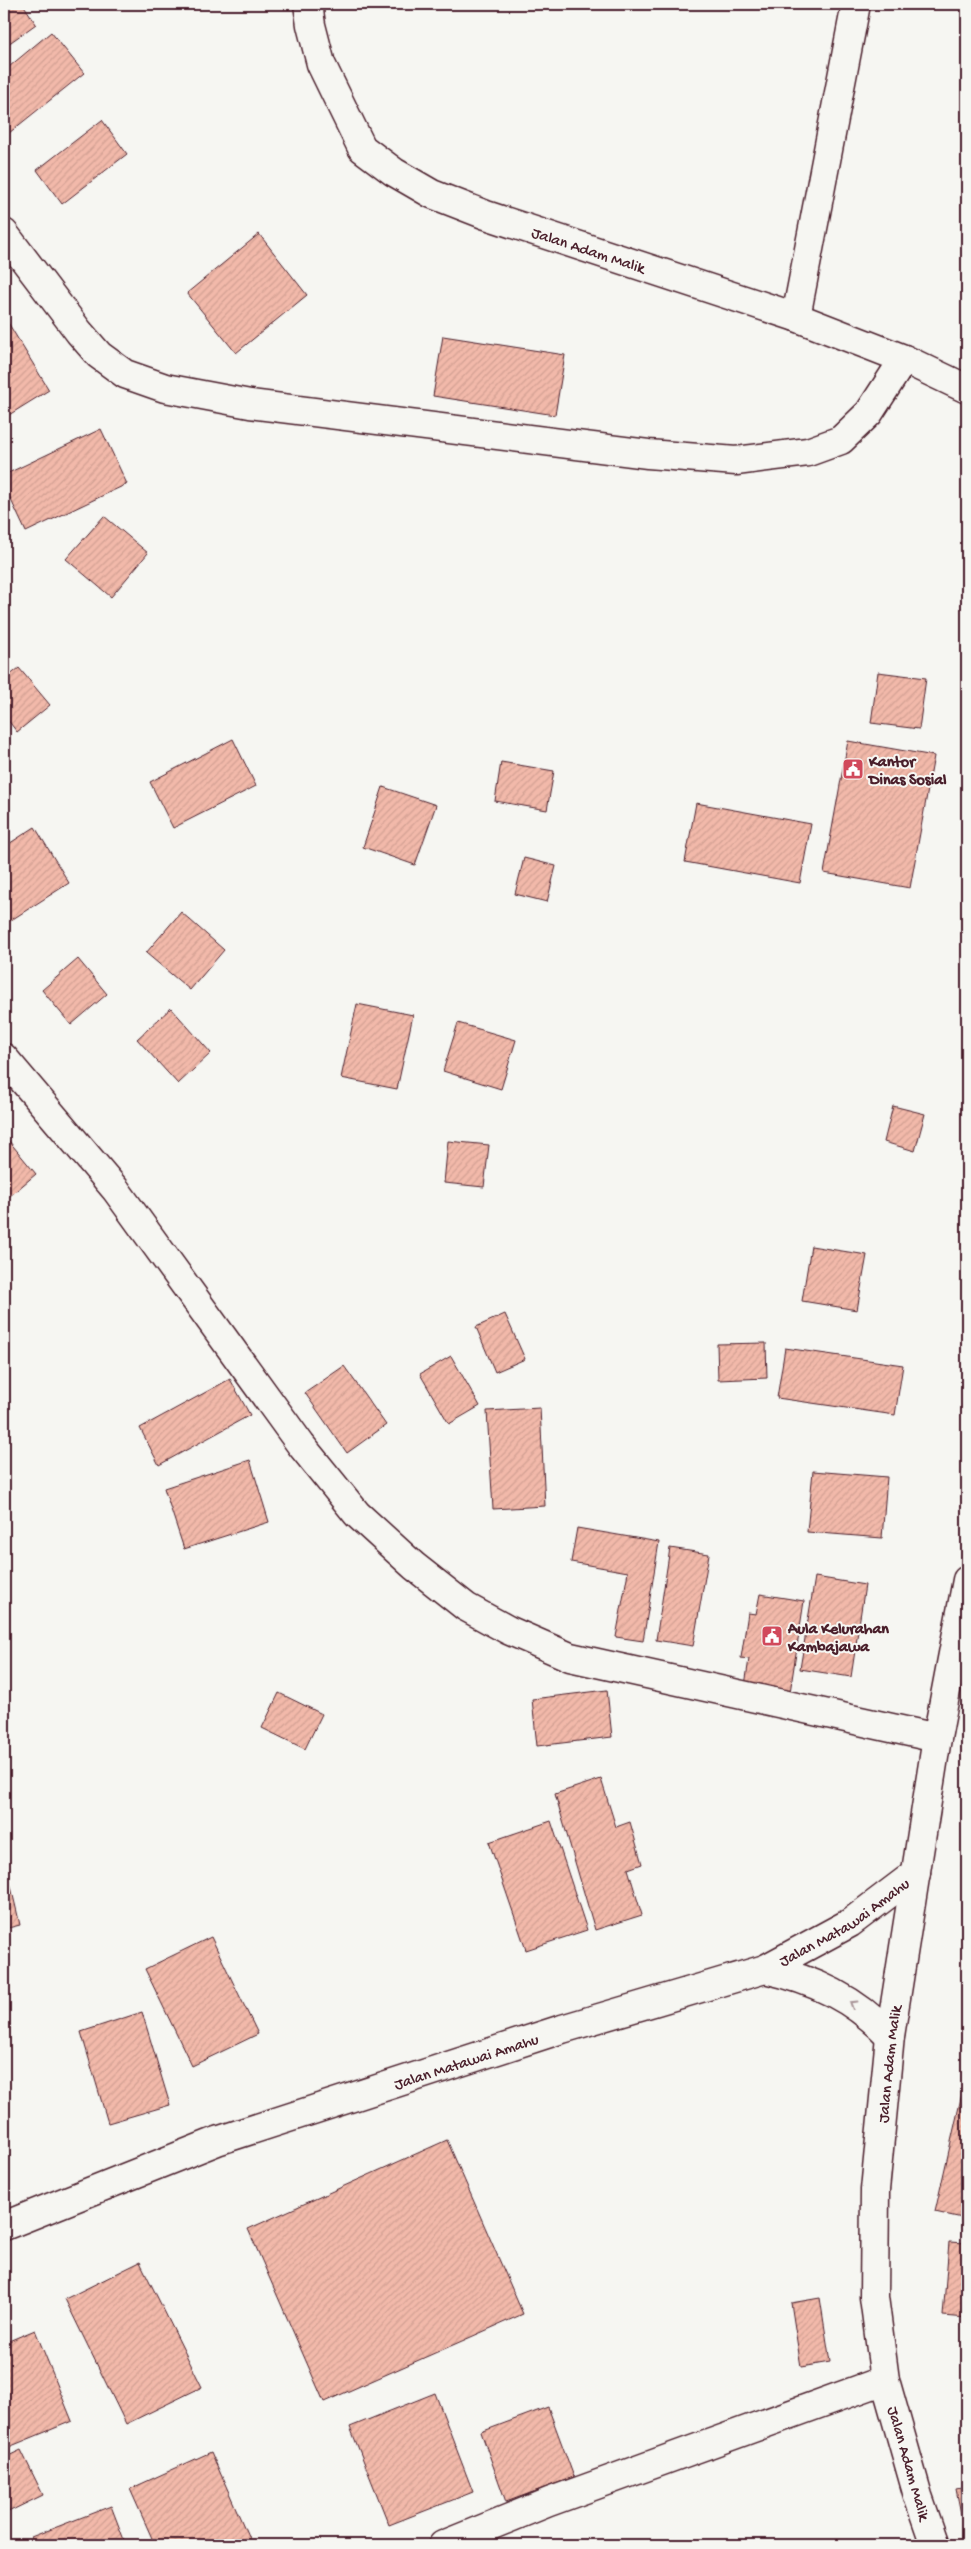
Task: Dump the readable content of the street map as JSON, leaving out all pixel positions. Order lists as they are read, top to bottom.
{
  "streets": {
    "main road": ["Jalan Adam Malik", "Jalan Matawai Amahu"]
  },
  "crossings": [
    ["Jalan Adam Malik", "Jalan Matawai Amahu"]
  ],
  "places": {
    "public building": ["Kantor Dinas Sosial", "Aula Kelurahan Kambajawa"]
  }
}
